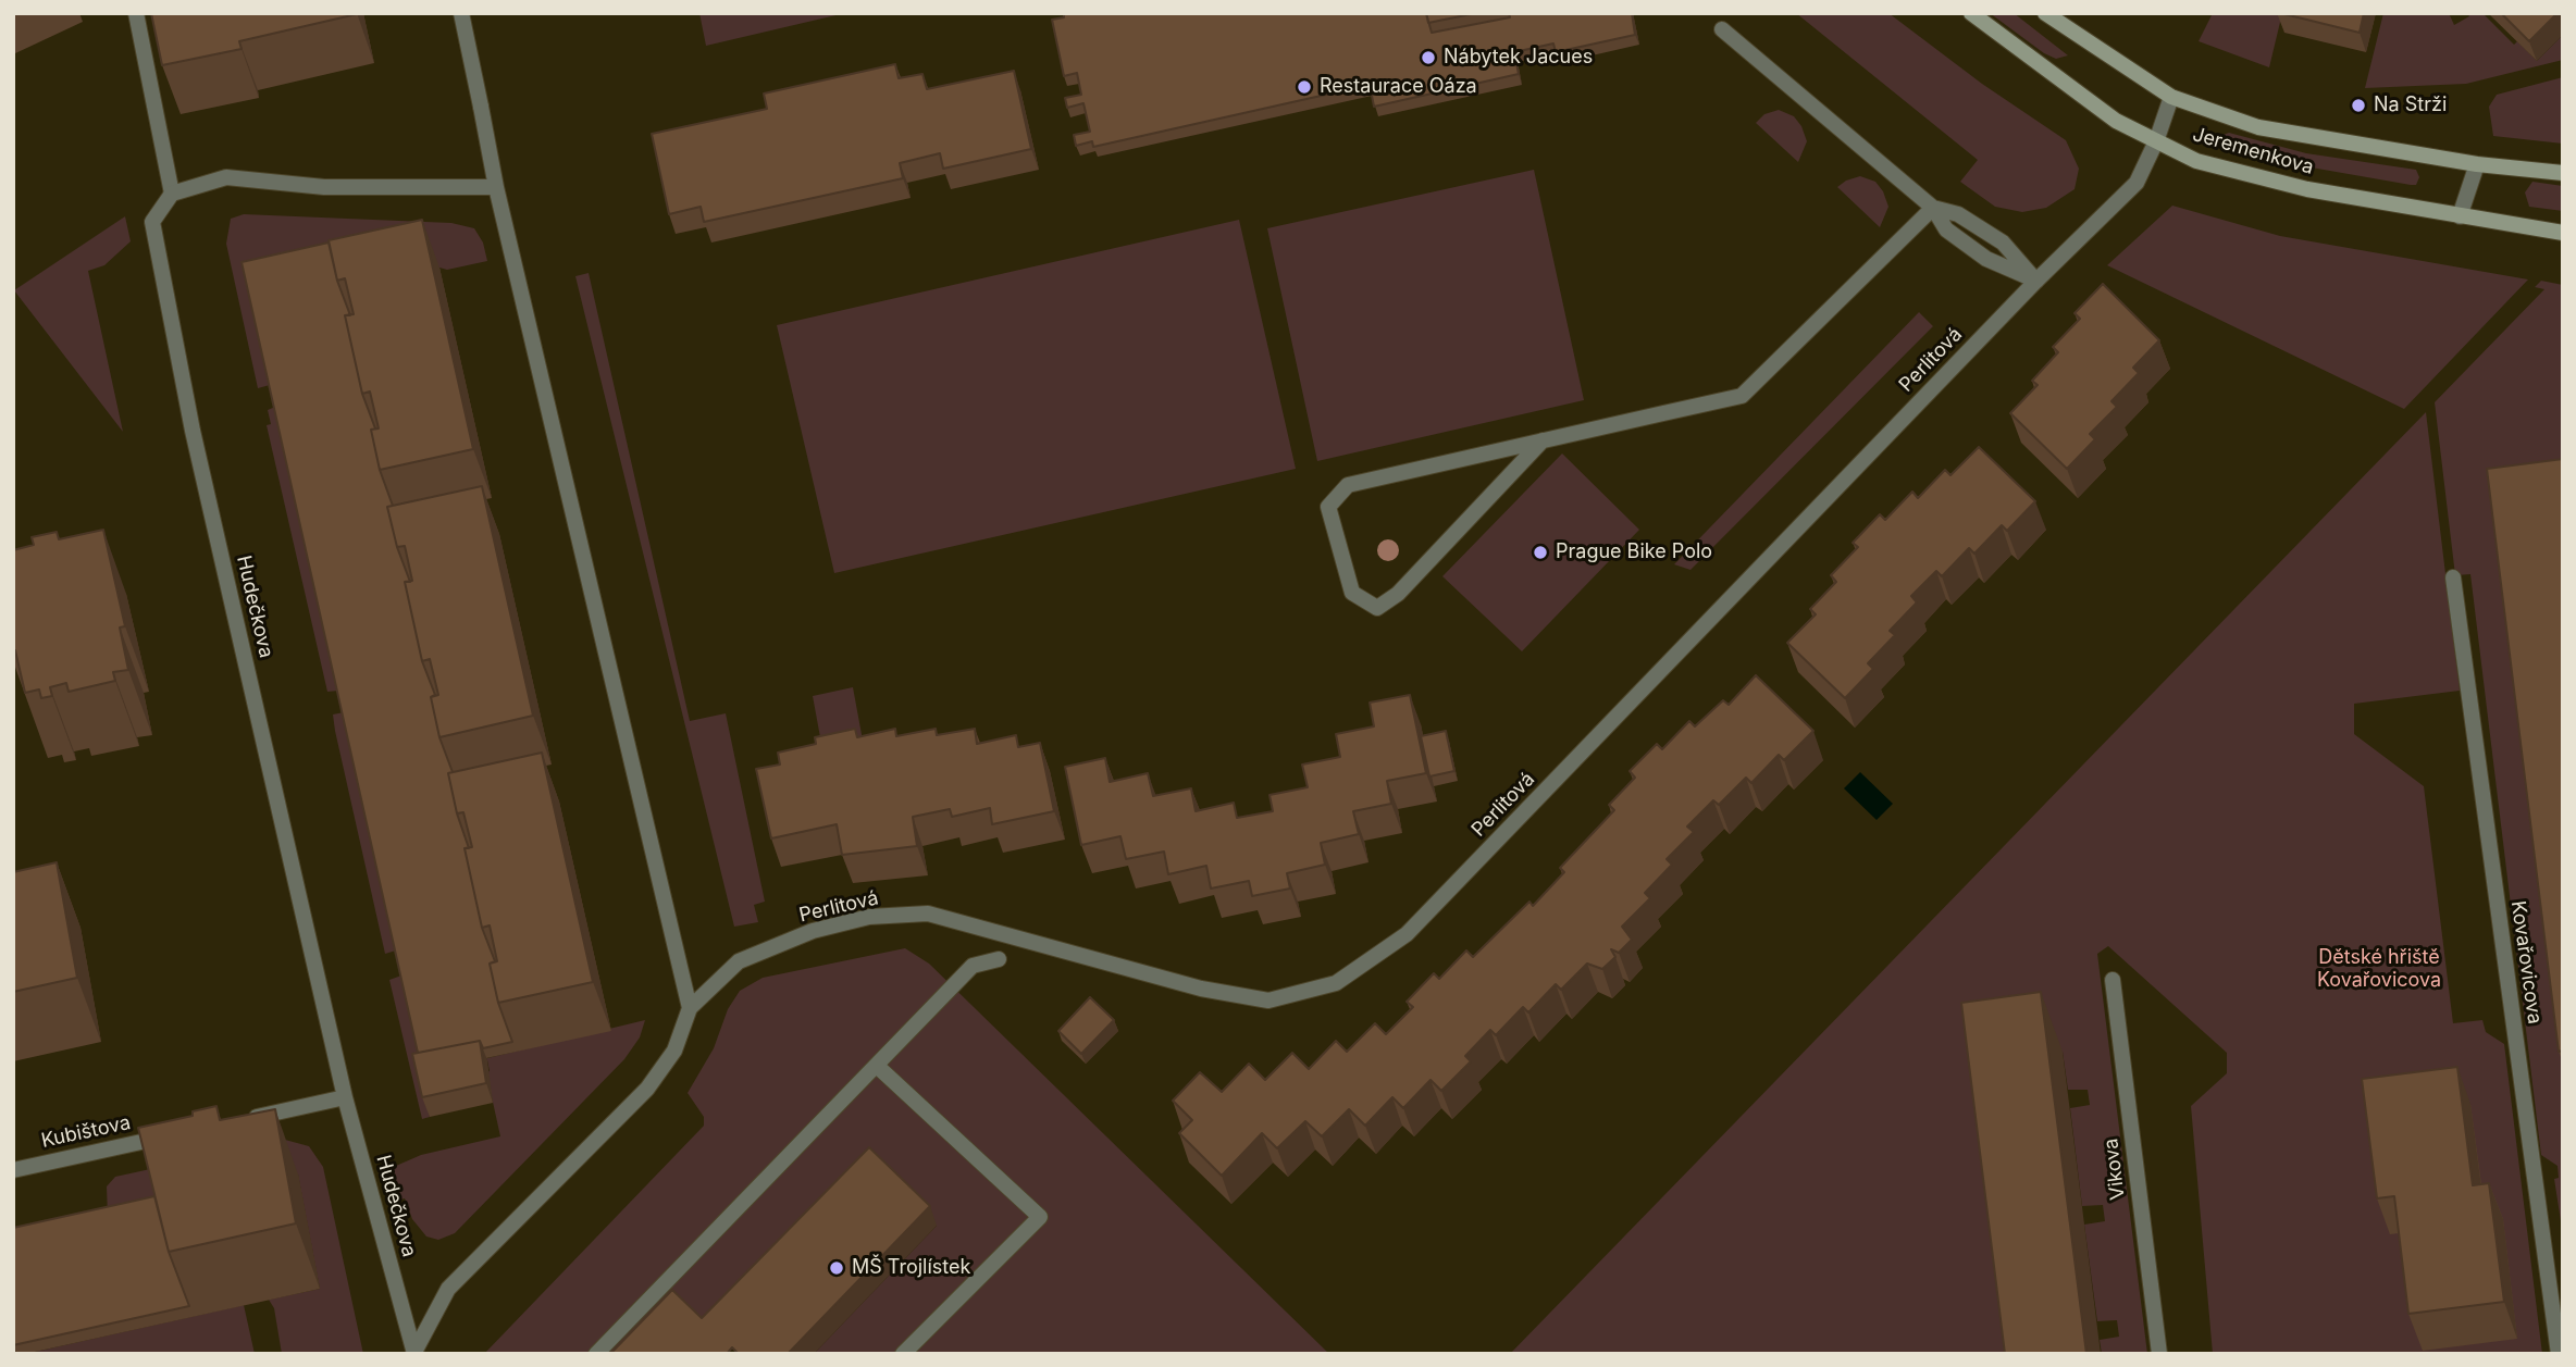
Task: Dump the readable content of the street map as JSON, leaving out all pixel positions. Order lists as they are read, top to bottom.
{
  "streets": {
    "street": [
      "Jeremenkova",
      "Perlitová",
      "Hudečkova",
      "Kovařovicova",
      "Kubištova",
      "Vikova"
    ]
  },
  "crossings": [
    ["Jeremenkova", "Perlitová"],
    ["Perlitová", "Hudečkova"]
  ],
  "parks": ["Dětské hřiště Kovařovicova"],
  "places": [
    "Nábytek Jacues",
    "Restaurace Oáza",
    "Na Strži",
    "Prague Bike Polo",
    "MŠ Trojlístek"
  ]
}
